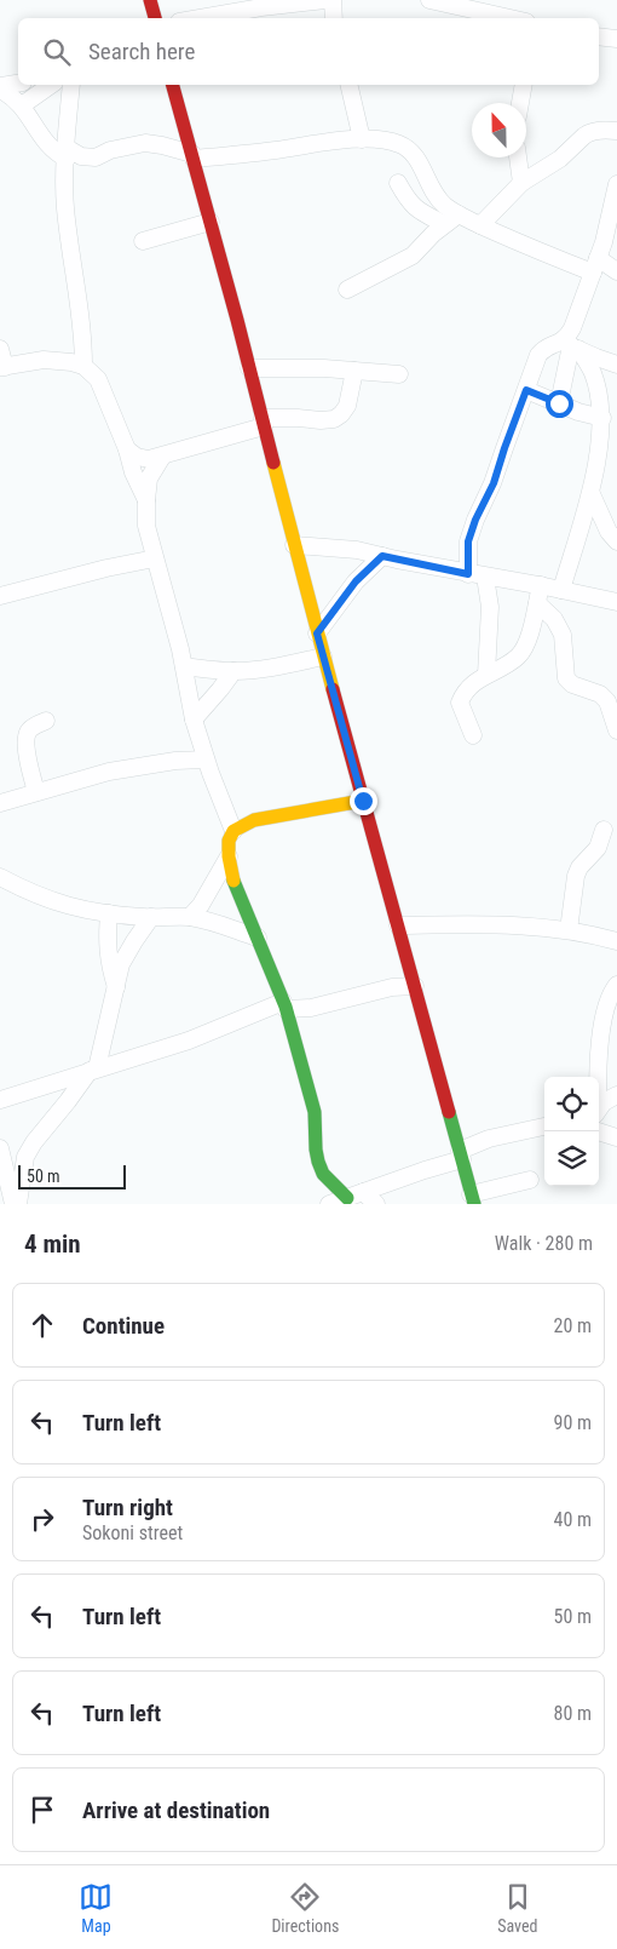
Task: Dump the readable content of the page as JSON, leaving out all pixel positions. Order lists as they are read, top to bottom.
{
  "scale_bar": "50 m",
  "north": "top",
  "page": {
    "search": "Search here",
    "scale": "50 m",
    "heading": ["4 min", "Walk · 280 m"],
    "list": [
      ["Continue", "20 m"],
      ["Turn left", "90 m"],
      ["Turn right", "Sokoni street", "40 m"],
      ["Turn left", "50 m"],
      ["Turn left", "80 m"],
      "Arrive at destination"
    ],
    "nav": ["Map", "Directions", "Saved"]
  }
}
